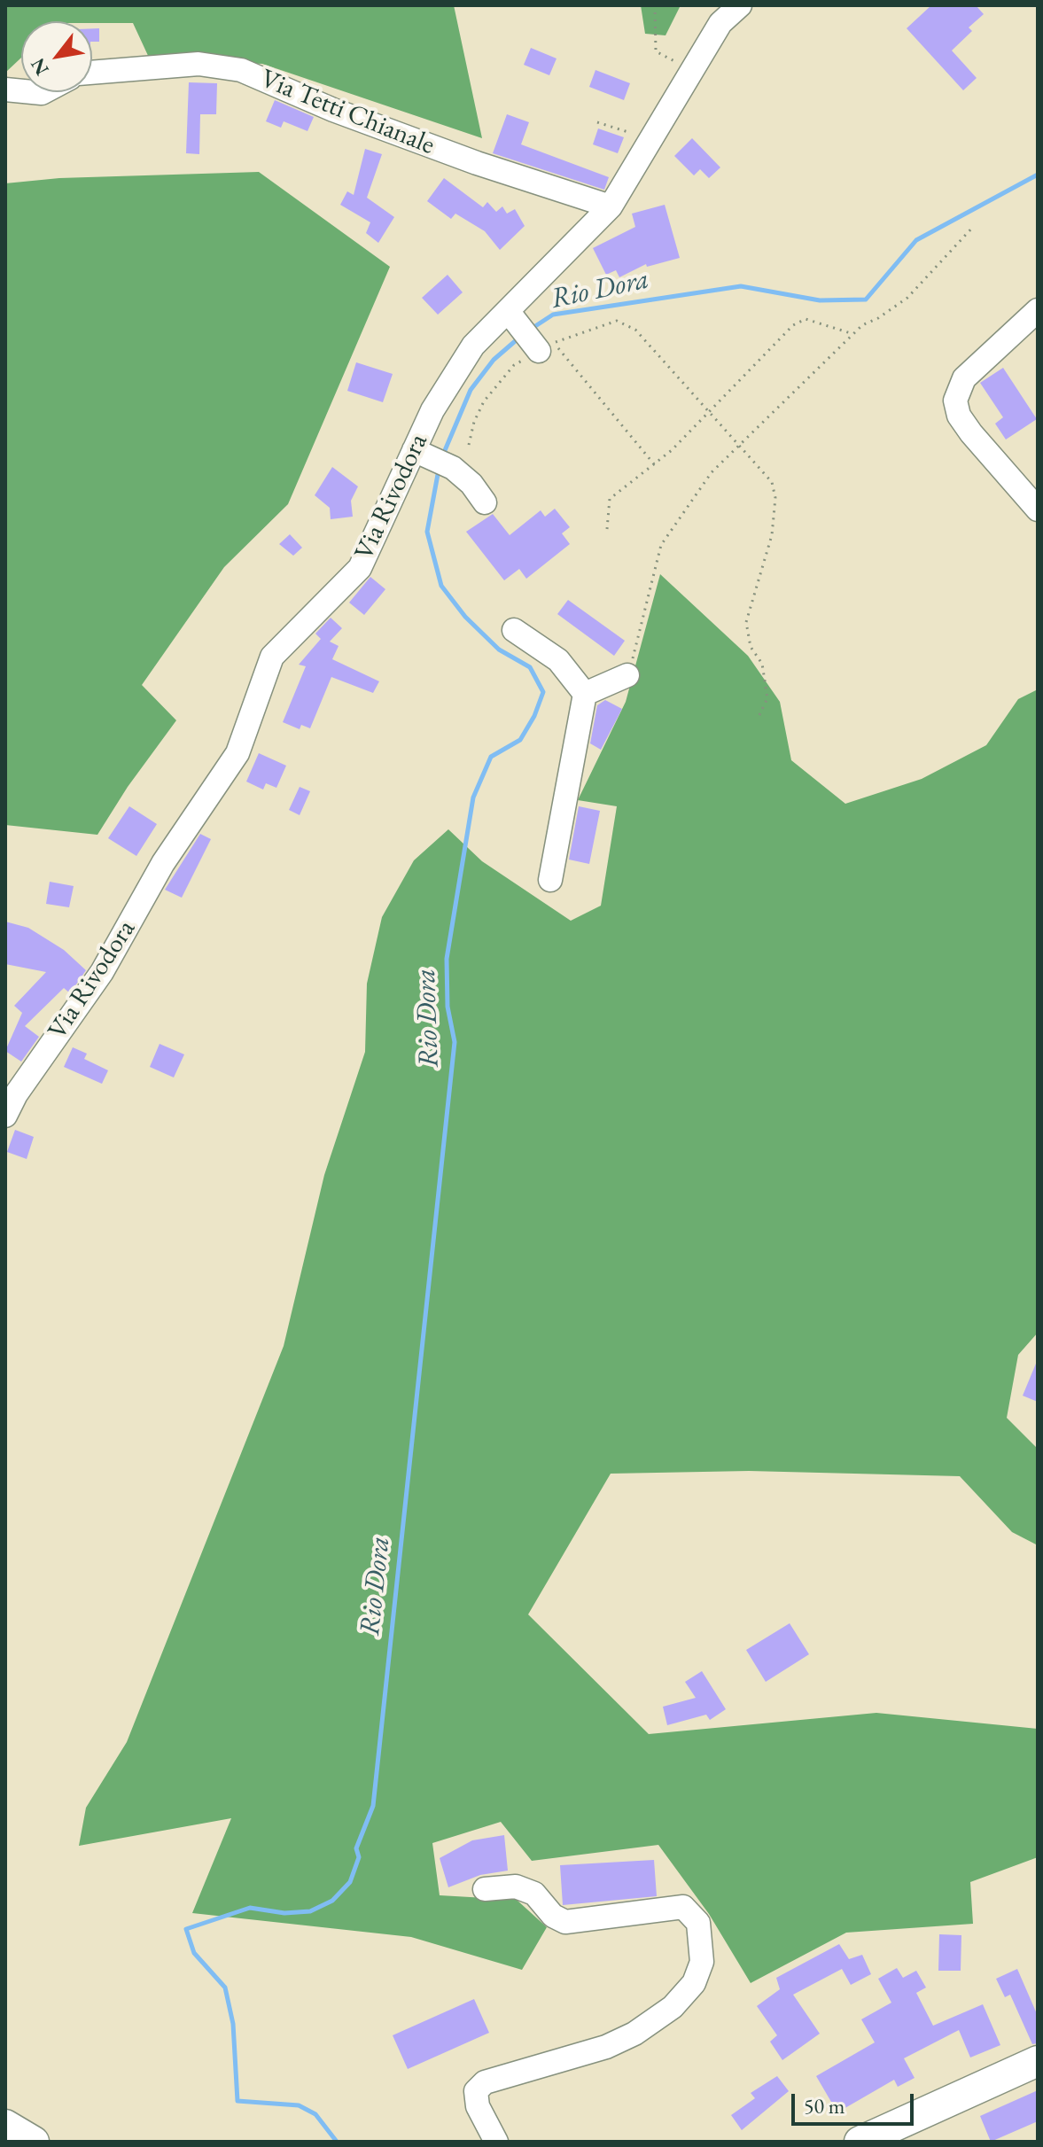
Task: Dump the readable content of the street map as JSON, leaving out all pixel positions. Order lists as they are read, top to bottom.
{
  "streets": {
    "street": ["Via Tetti Chianale", "Via Rivodora"]
  },
  "crossings": [
    ["Via Tetti Chianale", "Via Rivodora"]
  ],
  "water": ["Rio Dora"],
  "scale_bar": "50 m",
  "north": "bottom left"
}
